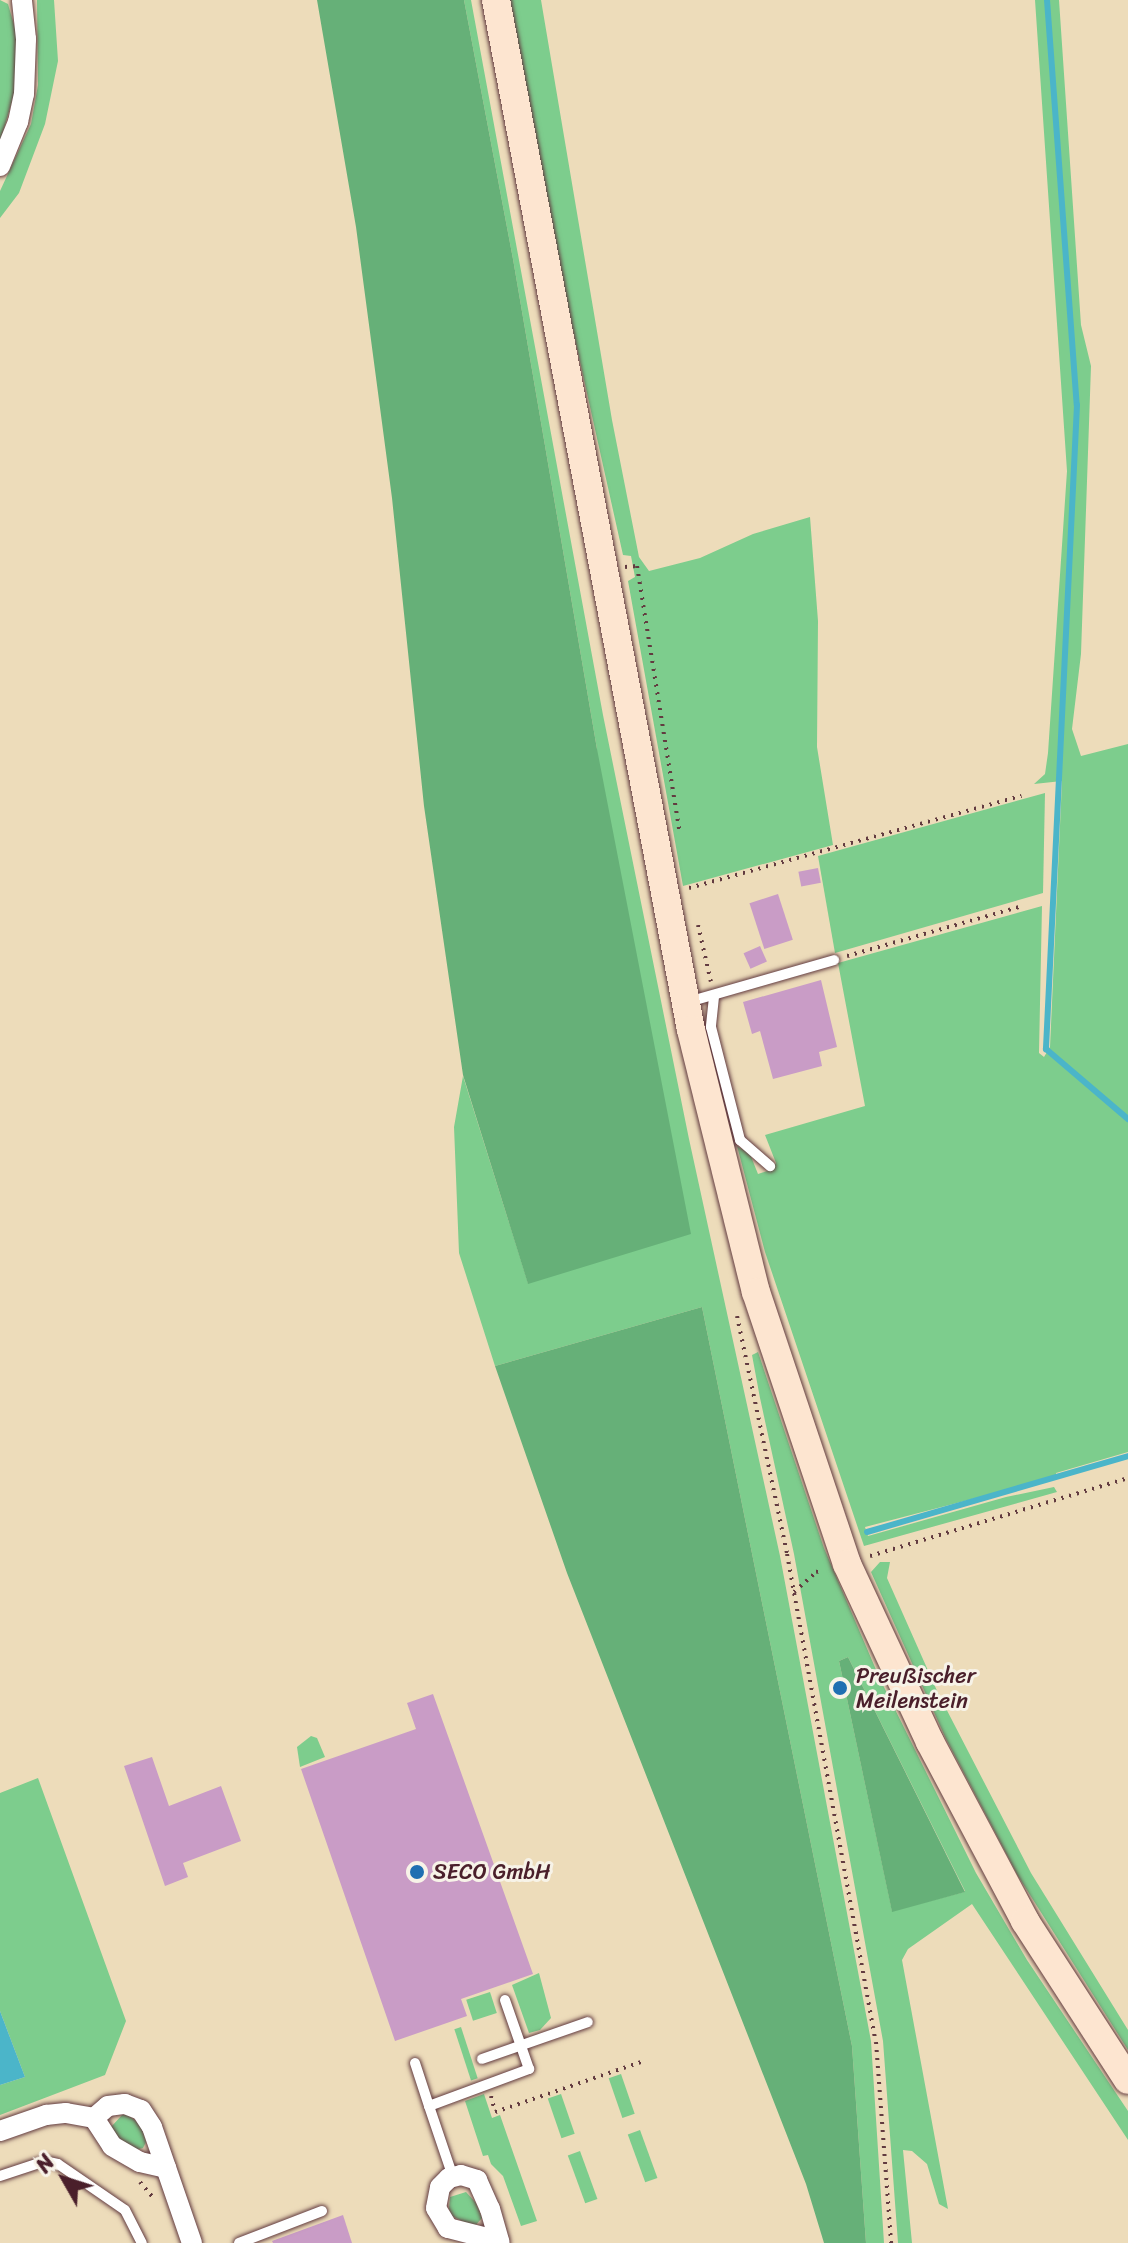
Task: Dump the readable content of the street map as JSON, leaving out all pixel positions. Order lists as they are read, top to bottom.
{
  "places": ["Preußischer Meilenstein", "SECO GmbH"],
  "north": "top left"
}
